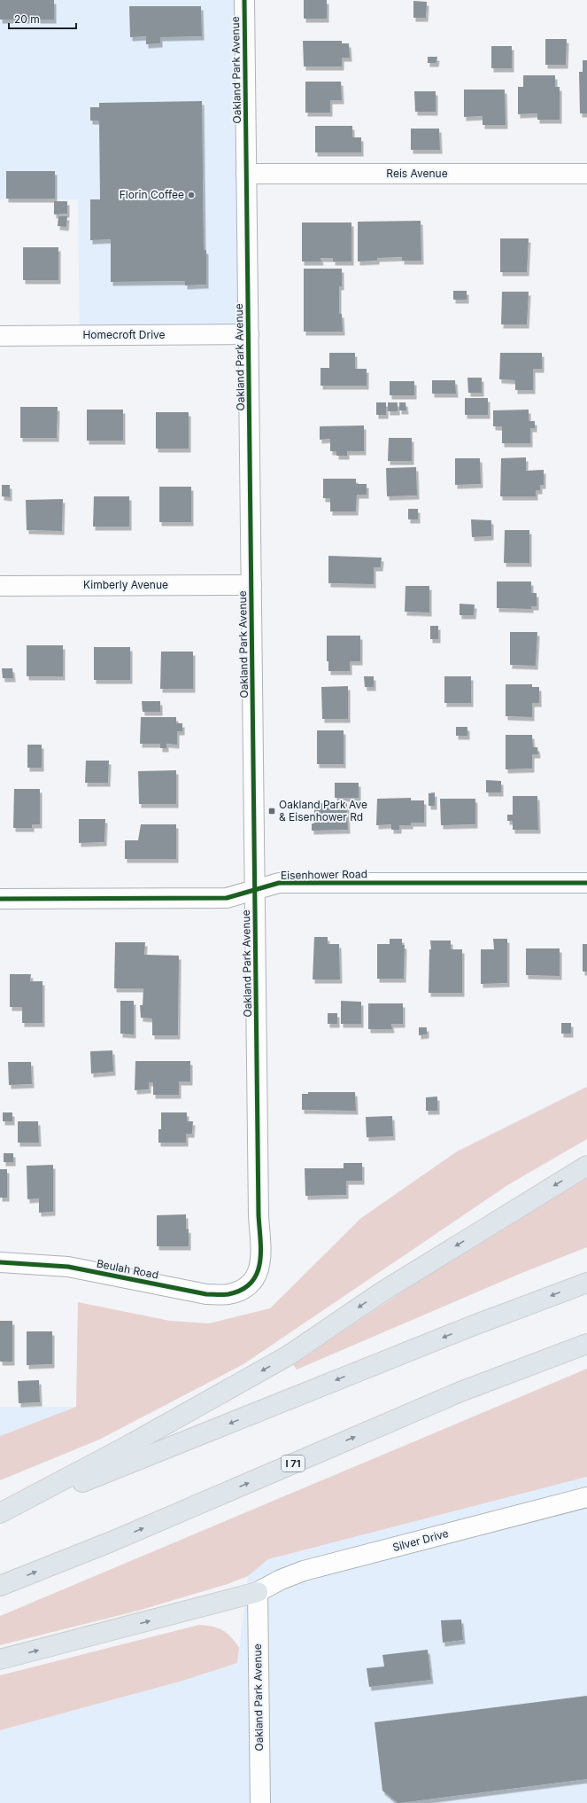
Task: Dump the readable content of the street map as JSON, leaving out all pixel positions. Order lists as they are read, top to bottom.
{
  "streets": {
    "highway": ["I 71"],
    "street": [
      "Oakland Park Avenue",
      "Reis Avenue",
      "Homecroft Drive",
      "Kimberly Avenue",
      "Eisenhower Road",
      "Beulah Road",
      "Silver Drive"
    ]
  },
  "crossings": [
    ["Oakland Park Avenue", "Reis Avenue"],
    ["Oakland Park Avenue", "Homecroft Drive"],
    ["Oakland Park Avenue", "Kimberly Avenue"],
    ["Oakland Park Avenue", "Eisenhower Road"],
    ["Oakland Park Avenue", "Beulah Road"],
    ["Oakland Park Avenue", "Silver Drive"]
  ],
  "places": {
    "other": ["Florin Coffee"],
    "transit": ["Oakland Park Ave & Eisenhower Rd"]
  },
  "scale_bar": "20 m"
}
